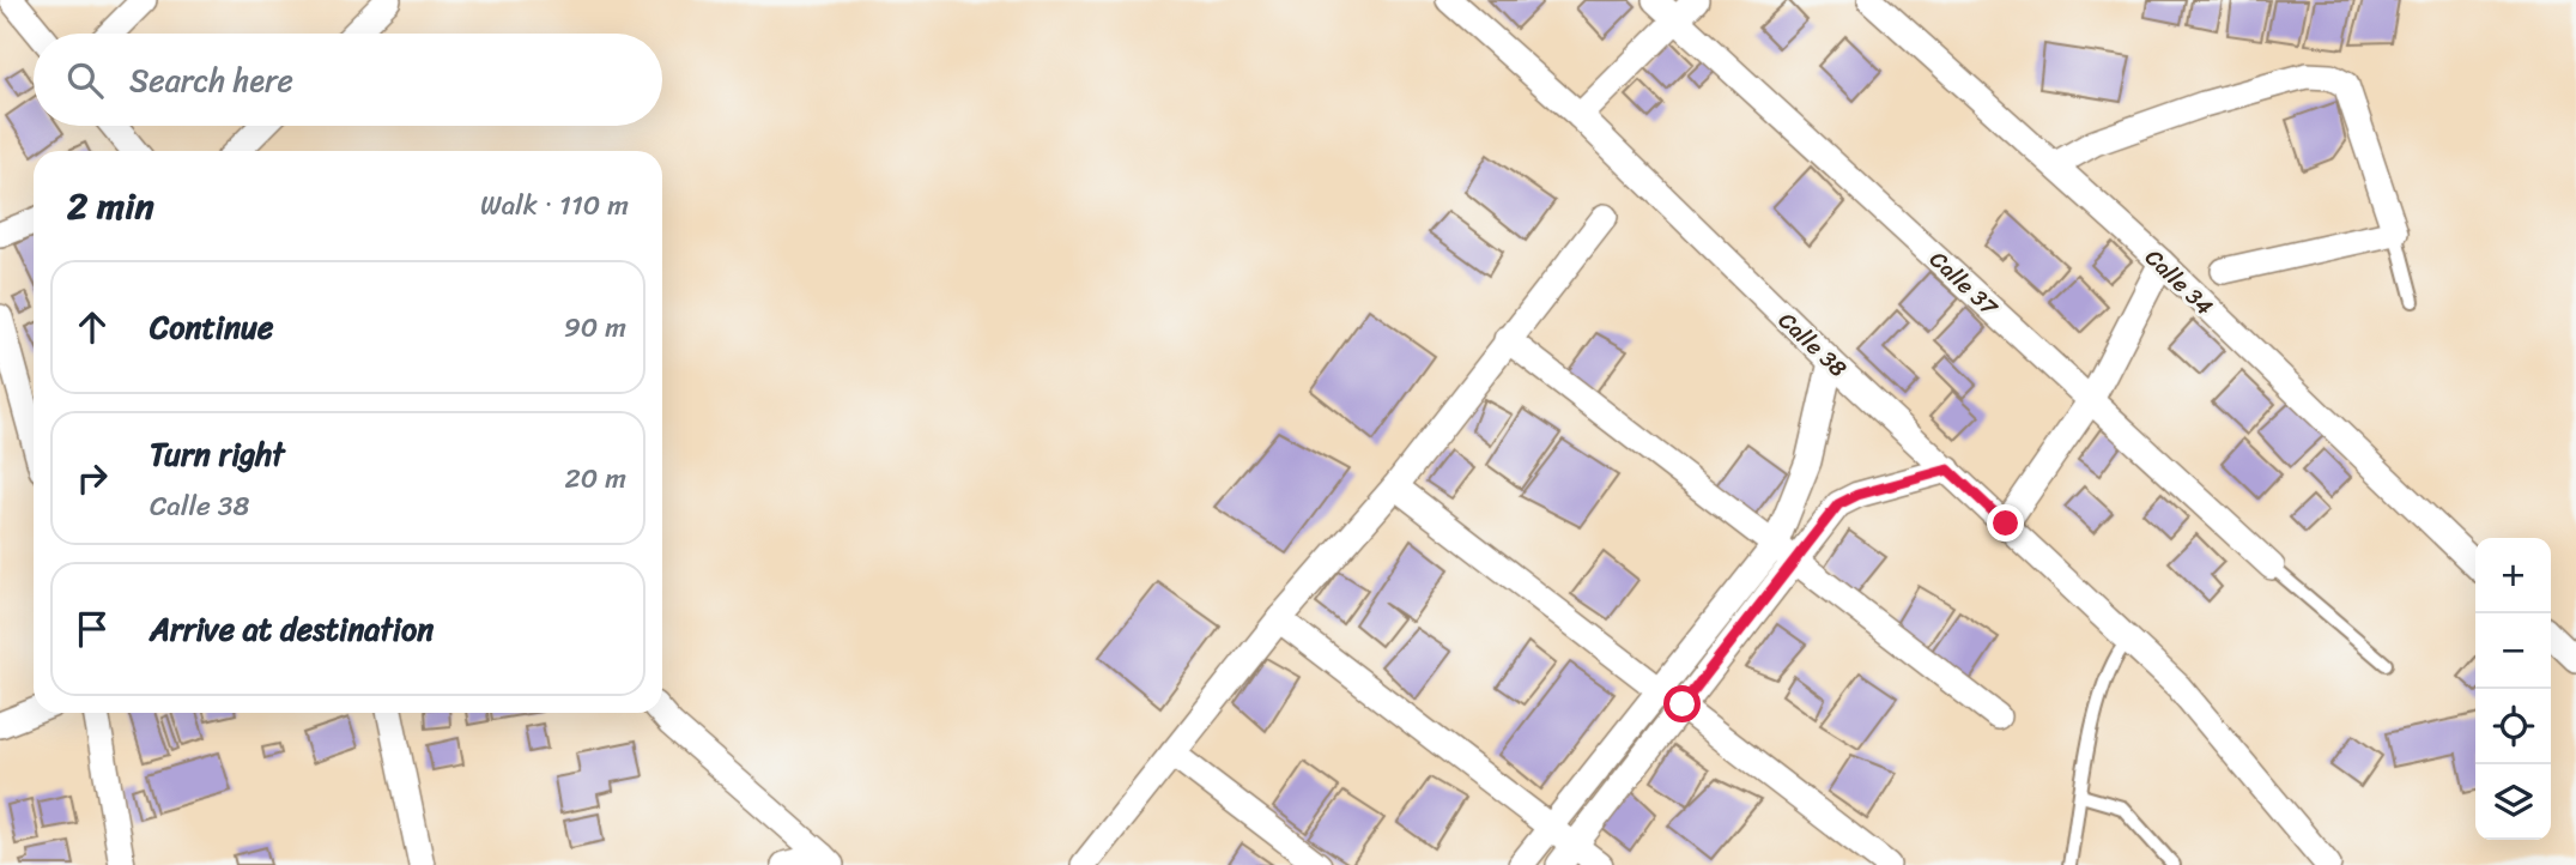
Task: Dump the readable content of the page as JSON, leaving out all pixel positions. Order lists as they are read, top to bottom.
{
  "streets": {
    "street": ["Calle 34", "Calle 37", "Calle 38"]
  },
  "page": {
    "search": "Search here",
    "heading": ["2 min", "Walk · 110 m"],
    "list": [
      ["Continue", "90 m"],
      ["Turn right", "Calle 38", "20 m"],
      "Arrive at destination"
    ],
    "map_buttons": ["+", "−"]
  }
}
